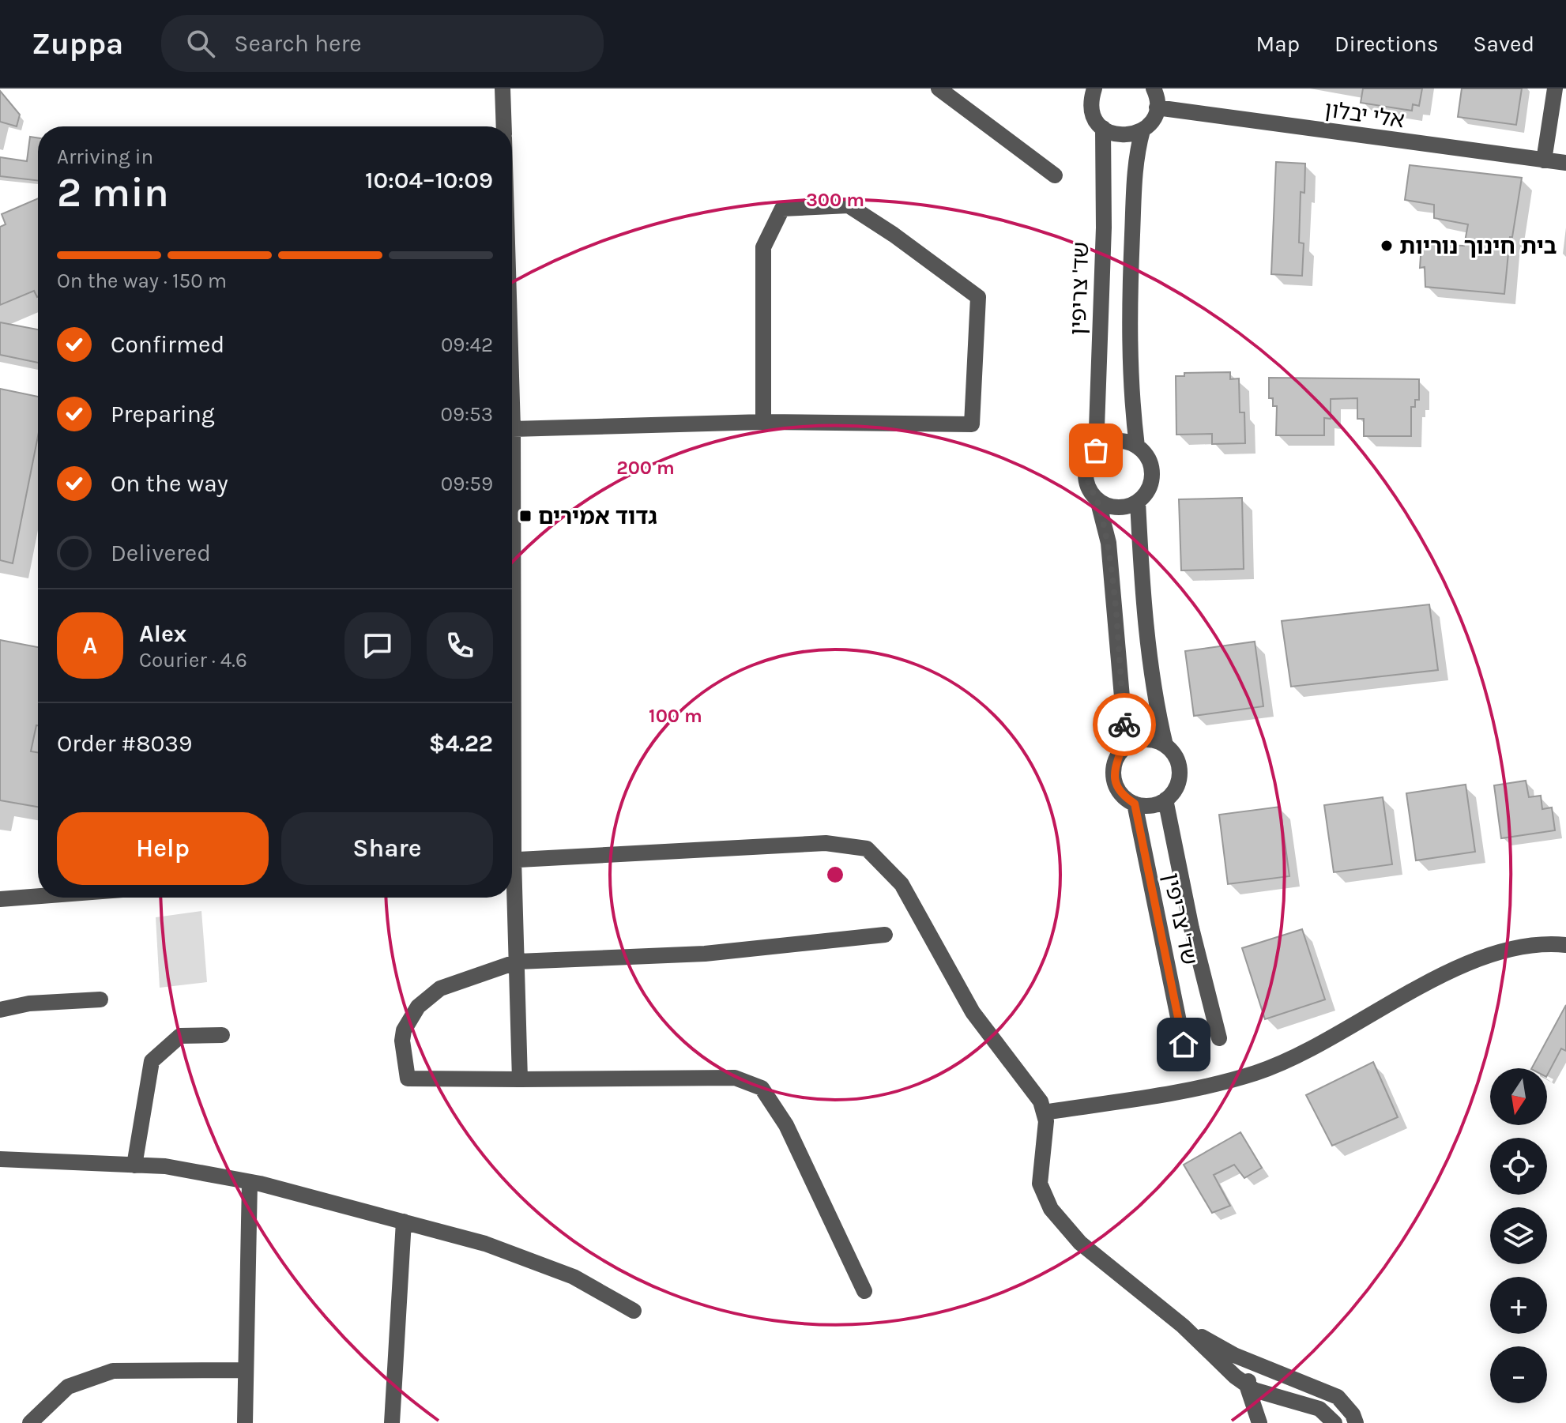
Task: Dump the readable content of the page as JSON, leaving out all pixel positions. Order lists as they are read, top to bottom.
{
  "streets": {
    "street": ["אלי יבלון", "שד' צריפין"]
  },
  "places": {
    "other": ["בית חינוך נוריות"],
    "transit": ["גדוד אמירים"]
  },
  "north": "bottom",
  "page": {
    "header": "Zuppa",
    "search": "Search here",
    "nav": ["Map", "Directions", "Saved"],
    "heading": ["2 min", "Arriving in", "10:04–10:09"],
    "panel": [
      "Alex",
      "Courier · 4.6",
      "Order #8039",
      "$4.22"
    ],
    "bar": "On the way · 150 m",
    "list": [
      ["Confirmed", "09:42"],
      ["Preparing", "09:53"],
      ["On the way", "09:59"],
      "Delivered"
    ],
    "round": "A",
    "buttons": ["Help", "Share"],
    "map_buttons": ["+", "−"]
  },
  "rings": ["300 m", "200 m", "100 m"]
}
